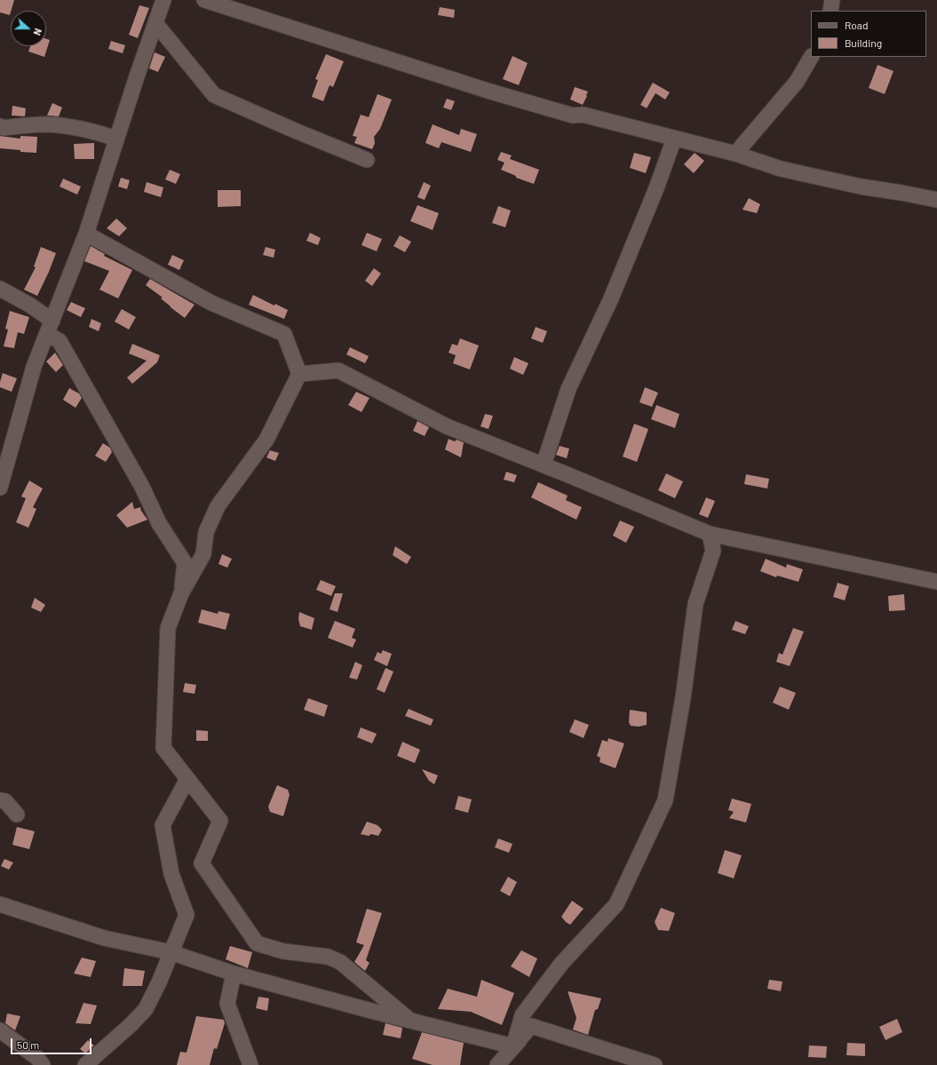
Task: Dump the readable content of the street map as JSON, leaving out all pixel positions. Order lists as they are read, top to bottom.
{
  "legend": ["Road", "Building"],
  "scale_bar": "50 m",
  "north": "right"
}
